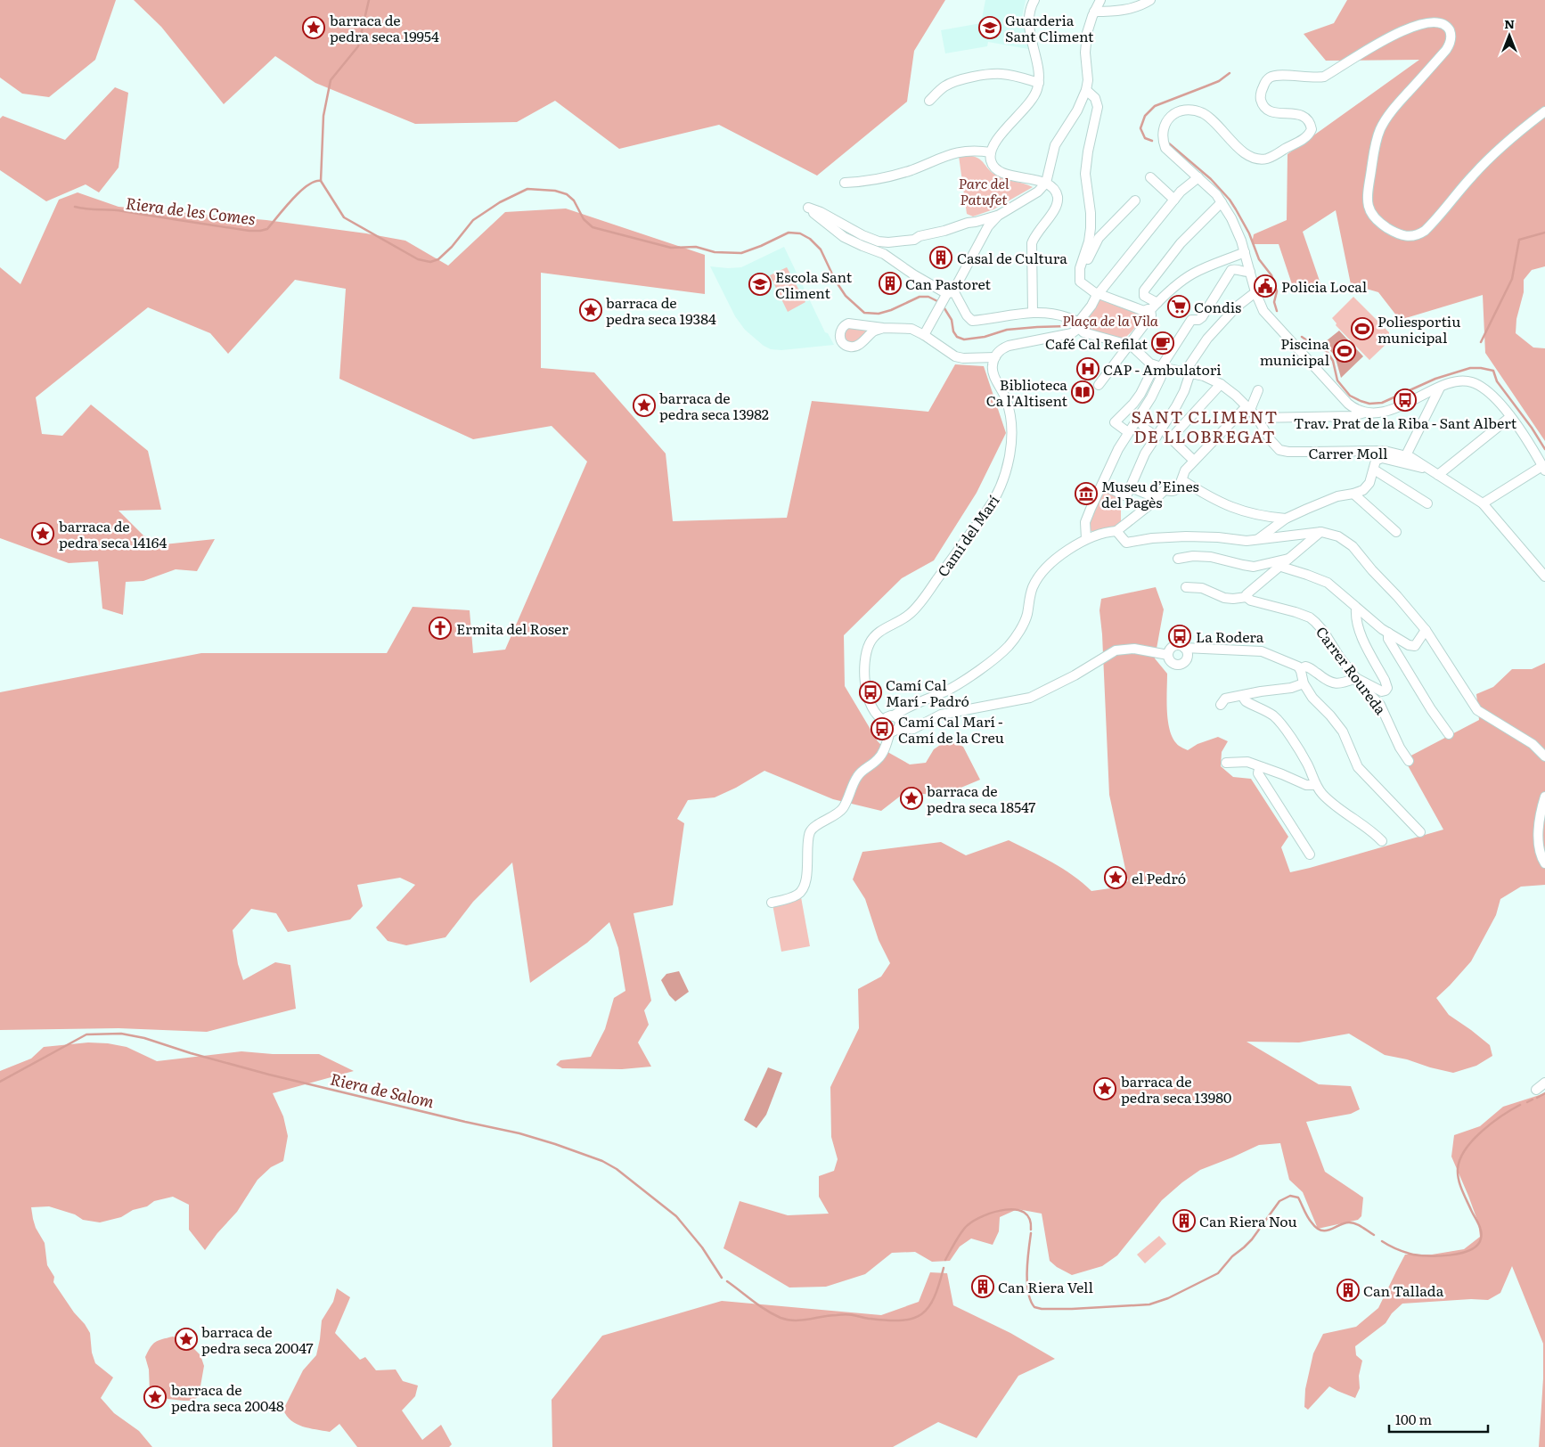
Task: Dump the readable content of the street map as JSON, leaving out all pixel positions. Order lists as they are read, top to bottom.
{
  "streets": {
    "street": ["Carrer Moll", "Camí del Marí", "Carrer Roureda"]
  },
  "districts": ["SANT CLIMENT DE LLOBREGAT"],
  "water": ["Riera de les Comes", "Riera de Salom"],
  "parks": ["Parc del Patufet", "Plaça de la Vila"],
  "places": {
    "place": [
      "barraca de pedra seca 19954",
      "barraca de pedra seca 19384",
      "barraca de pedra seca 13982",
      "barraca de pedra seca 14164",
      "barraca de pedra seca 18547",
      "el Pedró",
      "barraca de pedra seca 13980",
      "barraca de pedra seca 20047",
      "barraca de pedra seca 20048"
    ],
    "school or university": ["Guarderia Sant Climent", "Escola Sant Climent"],
    "building": [
      "Casal de Cultura",
      "Can Pastoret",
      "Can Riera Nou",
      "Can Riera Vell",
      "Can Tallada"
    ],
    "public building": ["Policia Local"],
    "supermarket": ["Condis"],
    "sports": ["Poliesportiu municipal", "Piscina municipal"],
    "cafe": ["Café Cal Refilat"],
    "hospital": ["CAP - Ambulatori"],
    "library": ["Biblioteca Ca l'Altisent"],
    "bus stop": [
      "Trav. Prat de la Riba - Sant Albert",
      "La Rodera",
      "Camí Cal Marí - Padró",
      "Camí Cal Marí - Camí de la Creu"
    ],
    "museum": ["Museu d’Eines del Pagès"],
    "church": ["Ermita del Roser"]
  },
  "scale_bar": "100 m",
  "north": "top"
}
